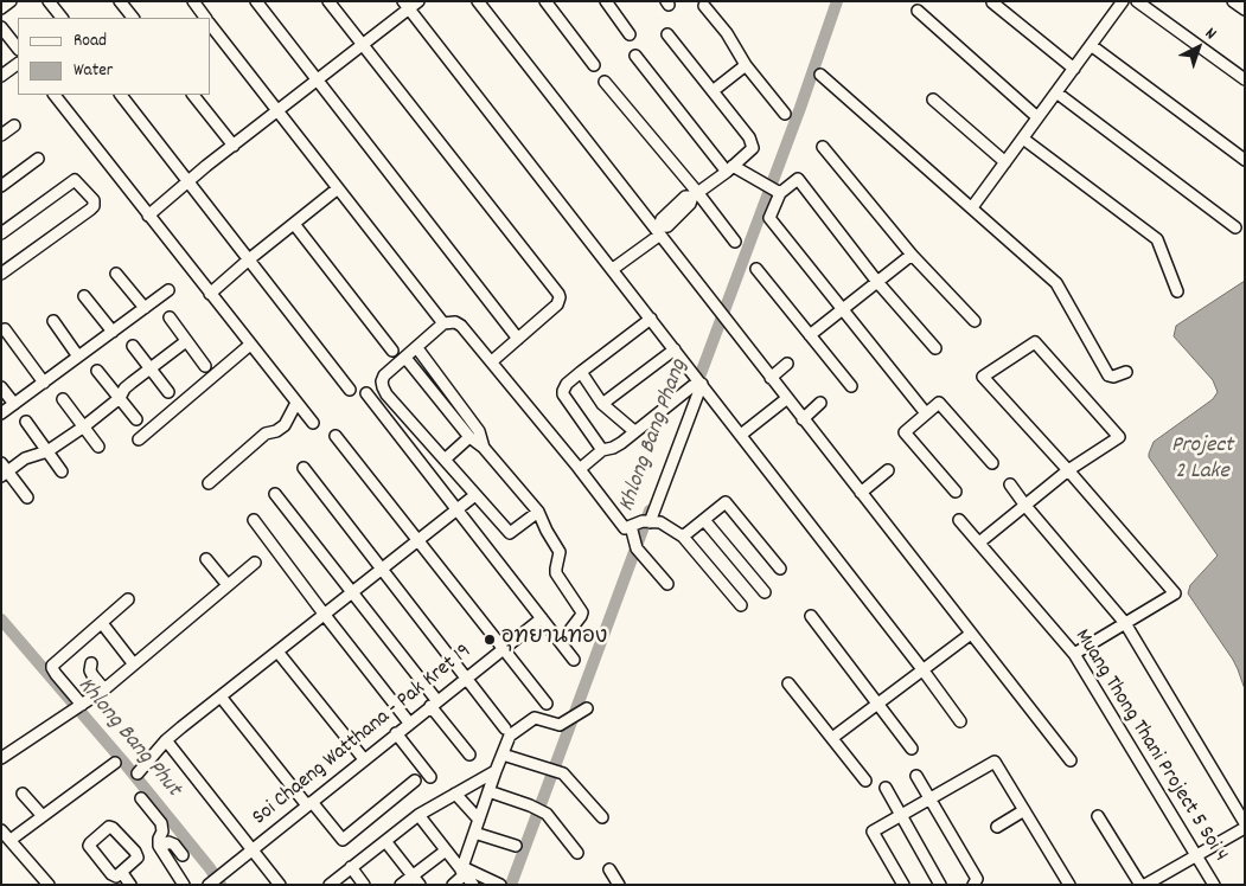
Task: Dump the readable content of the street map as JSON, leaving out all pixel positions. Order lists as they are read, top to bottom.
{
  "streets": {
    "street": ["Soi Chaeng Watthana - Pak Kret 19", "Muang Thong Thani Project 5 Soi 4"]
  },
  "water": ["Khlong Bang Phang", "Project 2 Lake", "Khlong Bang Phut"],
  "places": ["อุทยานทอง"],
  "legend": ["Road", "Water"],
  "north": "top right"
}
